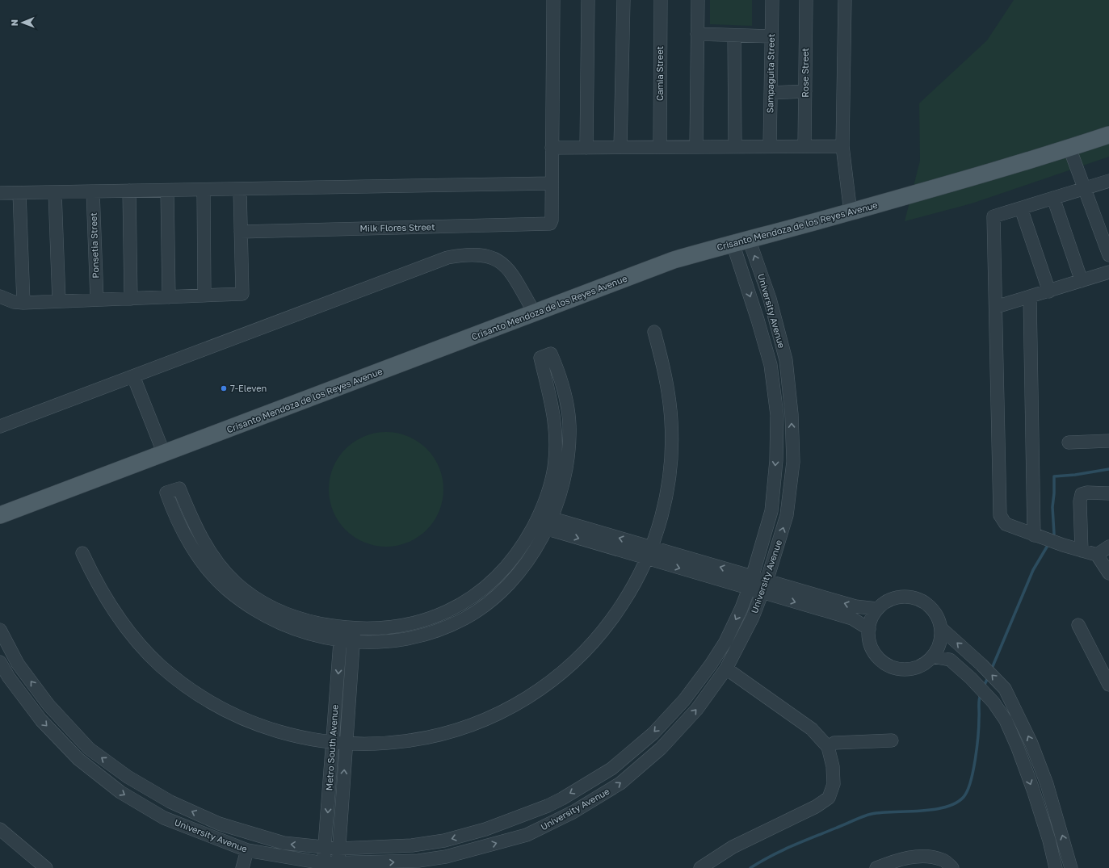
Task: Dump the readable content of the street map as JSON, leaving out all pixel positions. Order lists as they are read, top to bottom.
{
  "streets": {
    "main road": ["Crisanto Mendoza de los Reyes Avenue"],
    "street": [
      "Rose Street",
      "Camia Street",
      "Sampaguita Street",
      "Milk Flores Street",
      "Ponsetia Street",
      "University Avenue",
      "Metro South Avenue"
    ]
  },
  "crossings": [
    ["Crisanto Mendoza de los Reyes Avenue", "University Avenue"],
    ["University Avenue", "Metro South Avenue"]
  ],
  "places": ["7-Eleven"],
  "north": "left"
}
